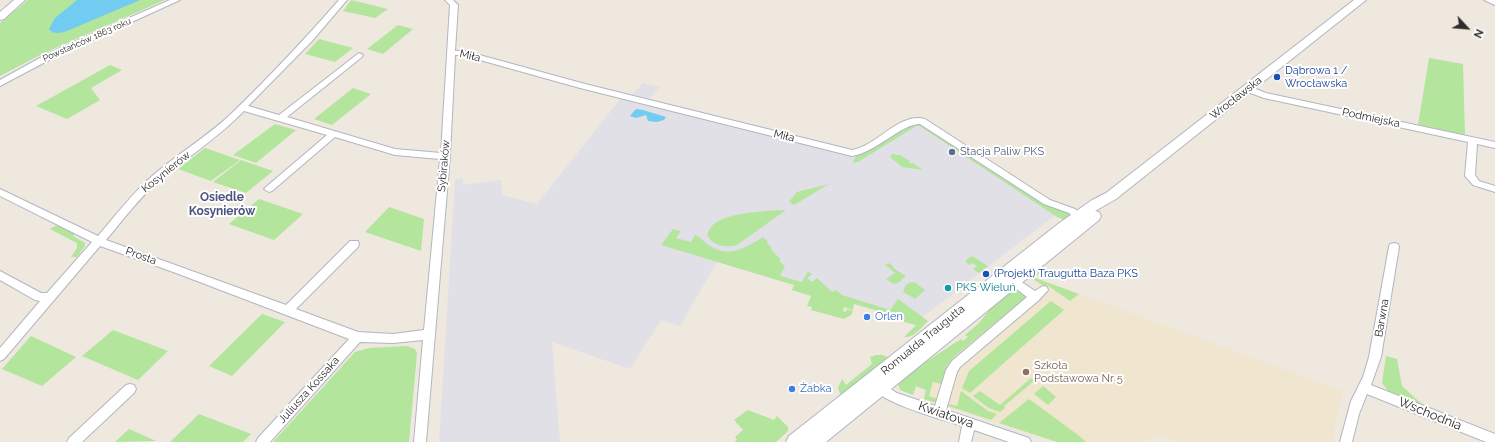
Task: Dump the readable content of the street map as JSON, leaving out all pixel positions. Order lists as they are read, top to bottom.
{
  "streets": {
    "street": [
      "Powstańców 1863 roku",
      "Miła",
      "Wrocławska",
      "Podmiejska",
      "Sybiraków",
      "Kosynierów",
      "Prosta",
      "Barwna",
      "Romualda Traugutta",
      "Juliusza Kossaka",
      "Wschodnia",
      "Kwiatowa"
    ]
  },
  "crossings": [
    ["Miła", "Wrocławska"],
    ["Miła", "Sybiraków"],
    ["Miła", "Romualda Traugutta"],
    ["Wrocławska", "Podmiejska"],
    ["Wrocławska", "Romualda Traugutta"],
    ["Sybiraków", "Prosta"],
    ["Kosynierów", "Prosta"],
    ["Prosta", "Juliusza Kossaka"],
    ["Barwna", "Wschodnia"],
    ["Romualda Traugutta", "Kwiatowa"]
  ],
  "districts": ["Osiedle Kosynierów"],
  "places": [
    "Dąbrowa 1 / Wrocławska",
    "Stacja Paliw PKS",
    "(Projekt) Traugutta Baza PKS",
    "PKS Wieluń",
    "Orlen",
    "Szkoła Podstawowa Nr 5",
    "Żabka"
  ],
  "north": "bottom right"
}
